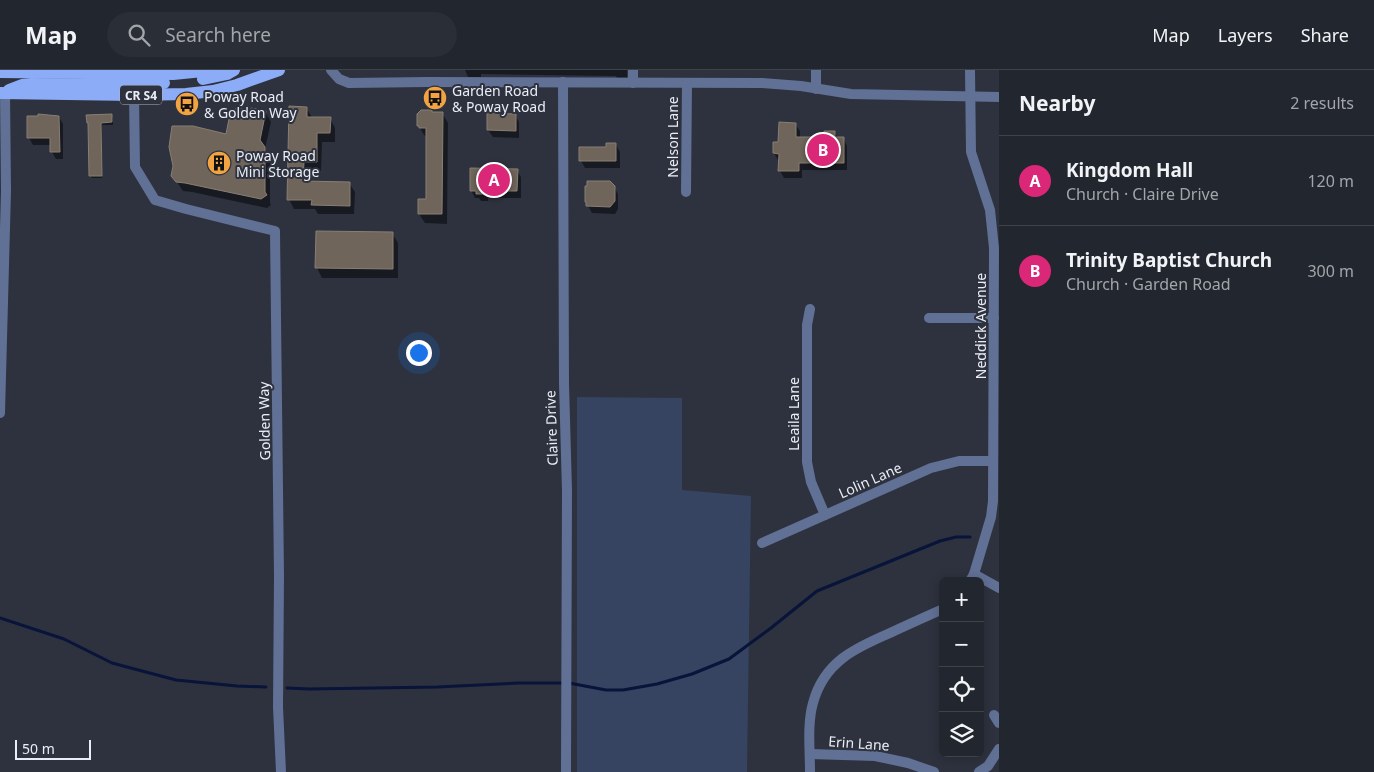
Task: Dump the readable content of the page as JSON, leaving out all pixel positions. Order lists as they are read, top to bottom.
{
  "streets": {
    "main road": ["CR S4"],
    "street": [
      "Nelson Lane",
      "Neddick Avenue",
      "Leaila Lane",
      "Golden Way",
      "Claire Drive",
      "Lolin Lane",
      "Erin Lane"
    ]
  },
  "crossings": [
    ["CR S4", "Golden Way"],
    ["Neddick Avenue", "Lolin Lane"],
    ["Leaila Lane", "Lolin Lane"]
  ],
  "places": {
    "bus stop": ["Garden Road & Poway Road", "Poway Road & Golden Way"],
    "building": ["Poway Road Mini Storage"]
  },
  "scale_bar": "50 m",
  "page": {
    "header": "Map",
    "search": "Search here",
    "nav": ["Map", "Layers", "Share"],
    "heading": ["Nearby", "2 results"],
    "pins": ["B", "A"],
    "list": [
      {
        "mark": "A",
        "name": "Kingdom Hall",
        "note": "Church · Claire Drive",
        "value": "120 m"
      },
      {
        "mark": "B",
        "name": "Trinity Baptist Church",
        "note": "Church · Garden Road",
        "value": "300 m"
      }
    ],
    "map_buttons": ["+", "−"],
    "scale": "50 m"
  }
}
